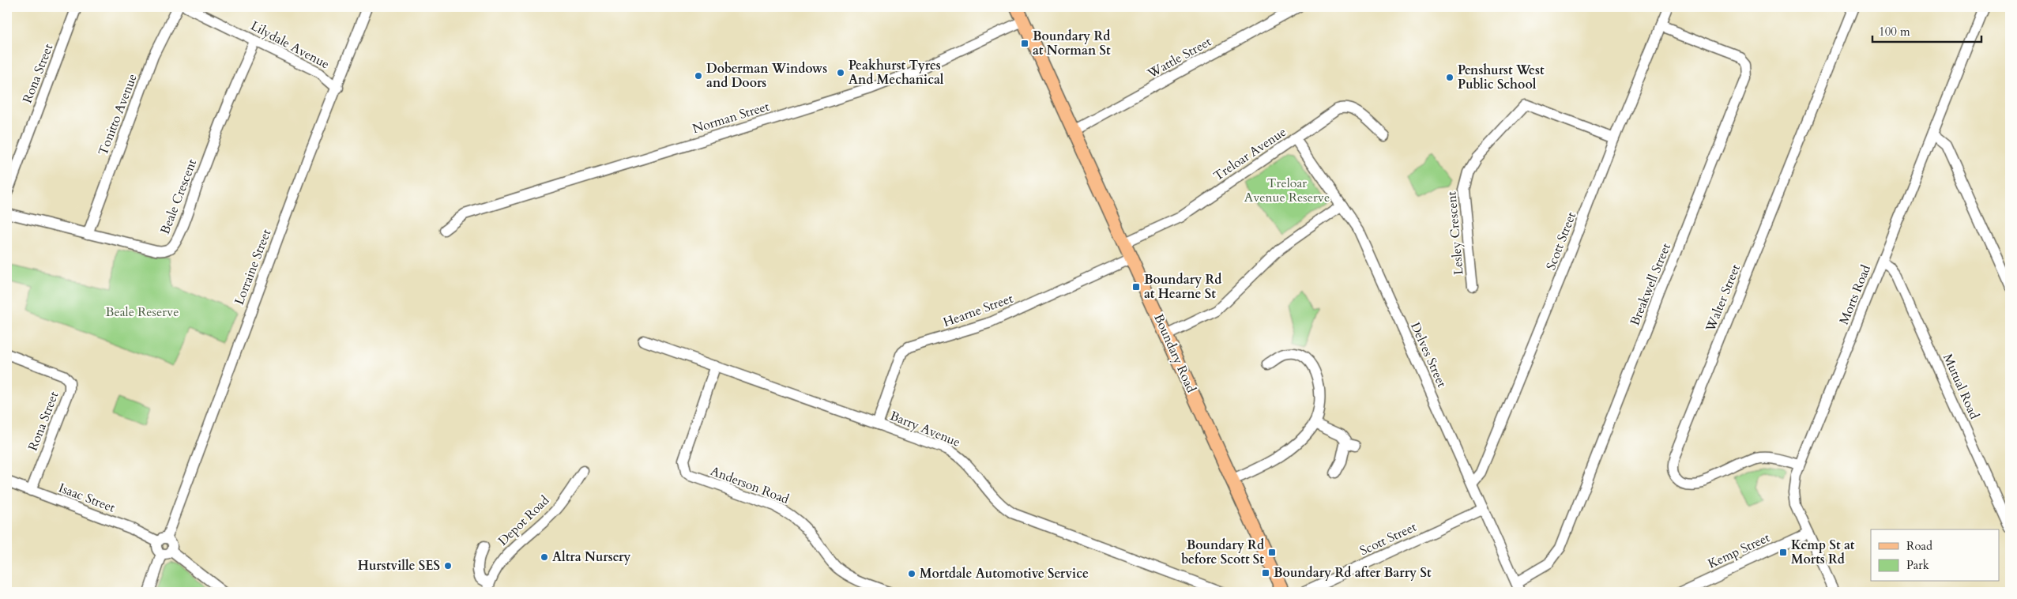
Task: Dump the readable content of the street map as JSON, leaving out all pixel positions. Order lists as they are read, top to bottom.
{
  "streets": {
    "main road": ["Boundary Road"],
    "street": [
      "Lilydale Avenue",
      "Wattle Street",
      "Rona Street",
      "Tonitto Avenue",
      "Norman Street",
      "Treloar Avenue",
      "Beale Crescent",
      "Lesley Crescent",
      "Scott Street",
      "Lorraine Street",
      "Breakwell Street",
      "Morts Road",
      "Walter Street",
      "Hearne Street",
      "Delves Street",
      "Mutual Road",
      "Barry Avenue",
      "Anderson Road",
      "Isaac Street",
      "Depot Road",
      "Kemp Street"
    ]
  },
  "crossings": [
    ["Lilydale Avenue", "Beale Crescent"],
    ["Lilydale Avenue", "Lorraine Street"],
    ["Wattle Street", "Boundary Road"],
    ["Rona Street", "Isaac Street"],
    ["Tonitto Avenue", "Beale Crescent"],
    ["Norman Street", "Boundary Road"],
    ["Treloar Avenue", "Boundary Road"],
    ["Treloar Avenue", "Delves Street"],
    ["Lesley Crescent", "Scott Street"],
    ["Scott Street", "Breakwell Street"],
    ["Scott Street", "Delves Street"],
    ["Lorraine Street", "Isaac Street"],
    ["Breakwell Street", "Delves Street"],
    ["Morts Road", "Walter Street"],
    ["Morts Road", "Mutual Road"],
    ["Morts Road", "Kemp Street"],
    ["Hearne Street", "Boundary Road"],
    ["Hearne Street", "Barry Avenue"],
    ["Barry Avenue", "Anderson Road"]
  ],
  "parks": ["Treloar Avenue Reserve", "Beale Reserve"],
  "places": {
    "transit": [
      "Boundary Rd at Norman St",
      "Boundary Rd at Hearne St",
      "Boundary Rd before Scott St",
      "Kemp St at Morts Rd",
      "Boundary Rd after Barry St"
    ],
    "other": [
      "Peakhurst Tyres And Mechanical",
      "Doberman Windows and Doors",
      "Penshurst West Public School",
      "Altra Nursery",
      "Hurstville SES",
      "Mortdale Automotive Service"
    ]
  },
  "legend": ["Road", "Park"],
  "scale_bar": "100 m"
}
